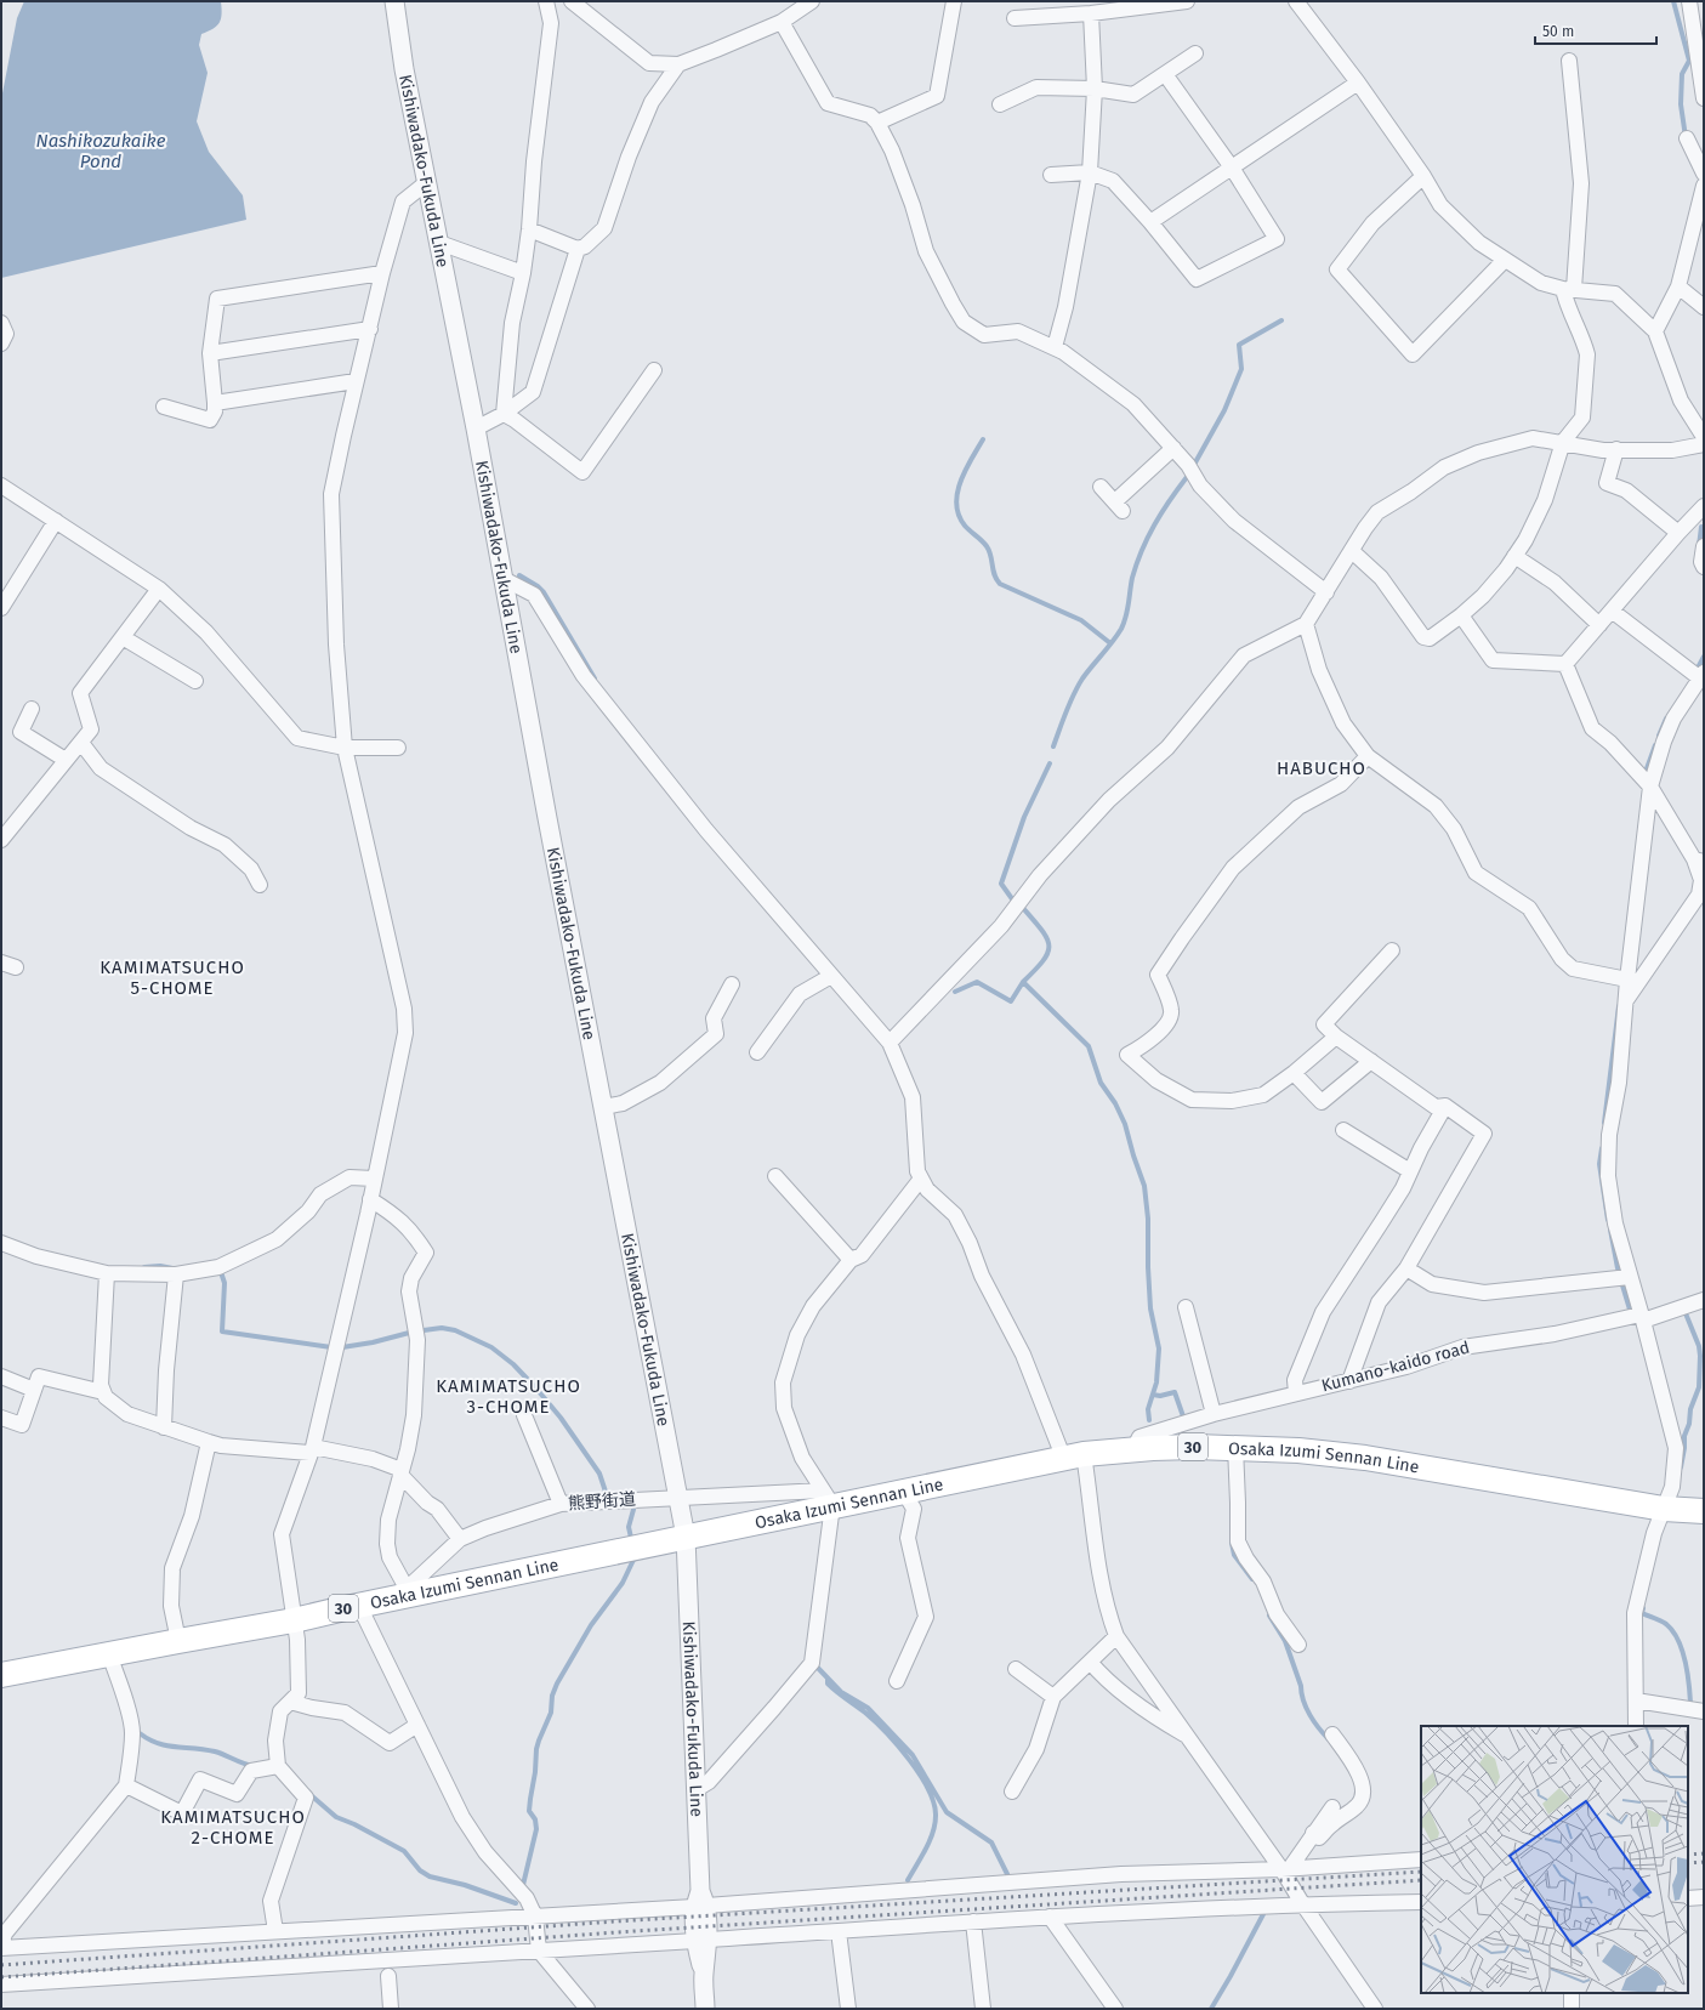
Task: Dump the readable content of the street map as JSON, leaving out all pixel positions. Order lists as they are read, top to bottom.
{
  "streets": {
    "main road": ["30", "Osaka Izumi Sennan Line"],
    "street": ["Kishiwadako-Fukuda Line", "Kumano-kaido road", "熊野街道"]
  },
  "crossings": [
    ["Kishiwadako-Fukuda Line", "Osaka Izumi Sennan Line"],
    ["Kishiwadako-Fukuda Line", "熊野街道"],
    ["Kumano-kaido road", "Osaka Izumi Sennan Line"],
    ["Osaka Izumi Sennan Line", "熊野街道"]
  ],
  "districts": [
    "HABUCHO",
    "KAMIMATSUCHO 5-CHOME",
    "KAMIMATSUCHO 3-CHOME",
    "KAMIMATSUCHO 2-CHOME"
  ],
  "water": ["Nashikozukaike Pond"],
  "scale_bar": "50 m"
}
